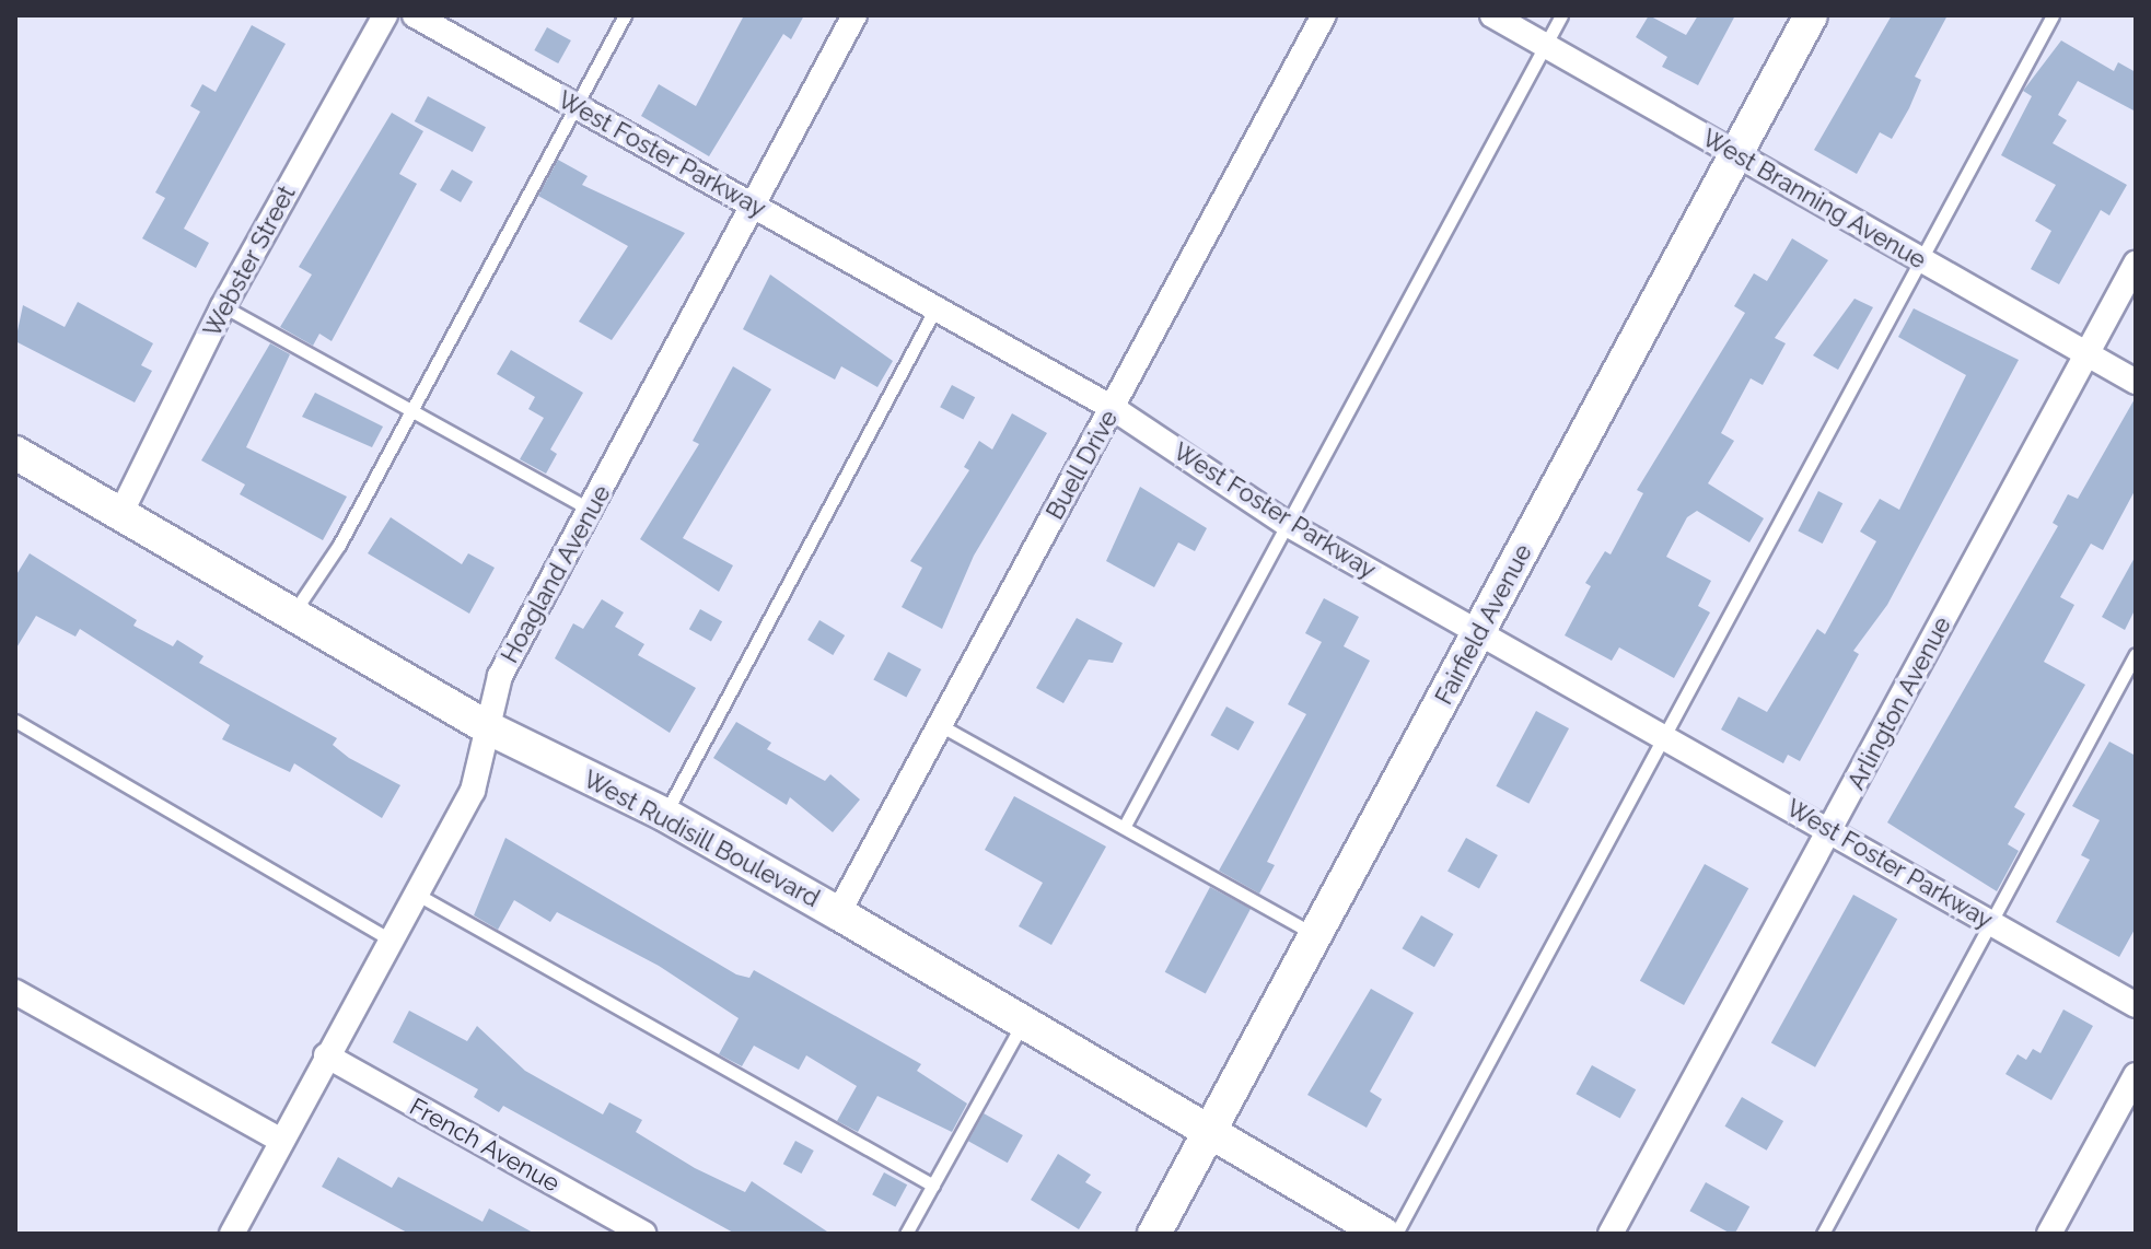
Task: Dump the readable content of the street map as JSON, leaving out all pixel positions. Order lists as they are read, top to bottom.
{
  "streets": {
    "street": [
      "West Foster Parkway",
      "West Branning Avenue",
      "Webster Street",
      "Buell Drive",
      "Hoagland Avenue",
      "Fairfield Avenue",
      "Arlington Avenue",
      "West Rudisill Boulevard",
      "French Avenue"
    ]
  },
  "crossings": [
    ["West Foster Parkway", "Buell Drive"],
    ["West Foster Parkway", "Hoagland Avenue"],
    ["West Foster Parkway", "Fairfield Avenue"],
    ["West Foster Parkway", "Arlington Avenue"],
    ["West Branning Avenue", "Fairfield Avenue"],
    ["West Branning Avenue", "Arlington Avenue"],
    ["Webster Street", "West Rudisill Boulevard"],
    ["Buell Drive", "West Rudisill Boulevard"],
    ["Hoagland Avenue", "West Rudisill Boulevard"],
    ["Hoagland Avenue", "French Avenue"],
    ["Fairfield Avenue", "West Rudisill Boulevard"]
  ]
}
